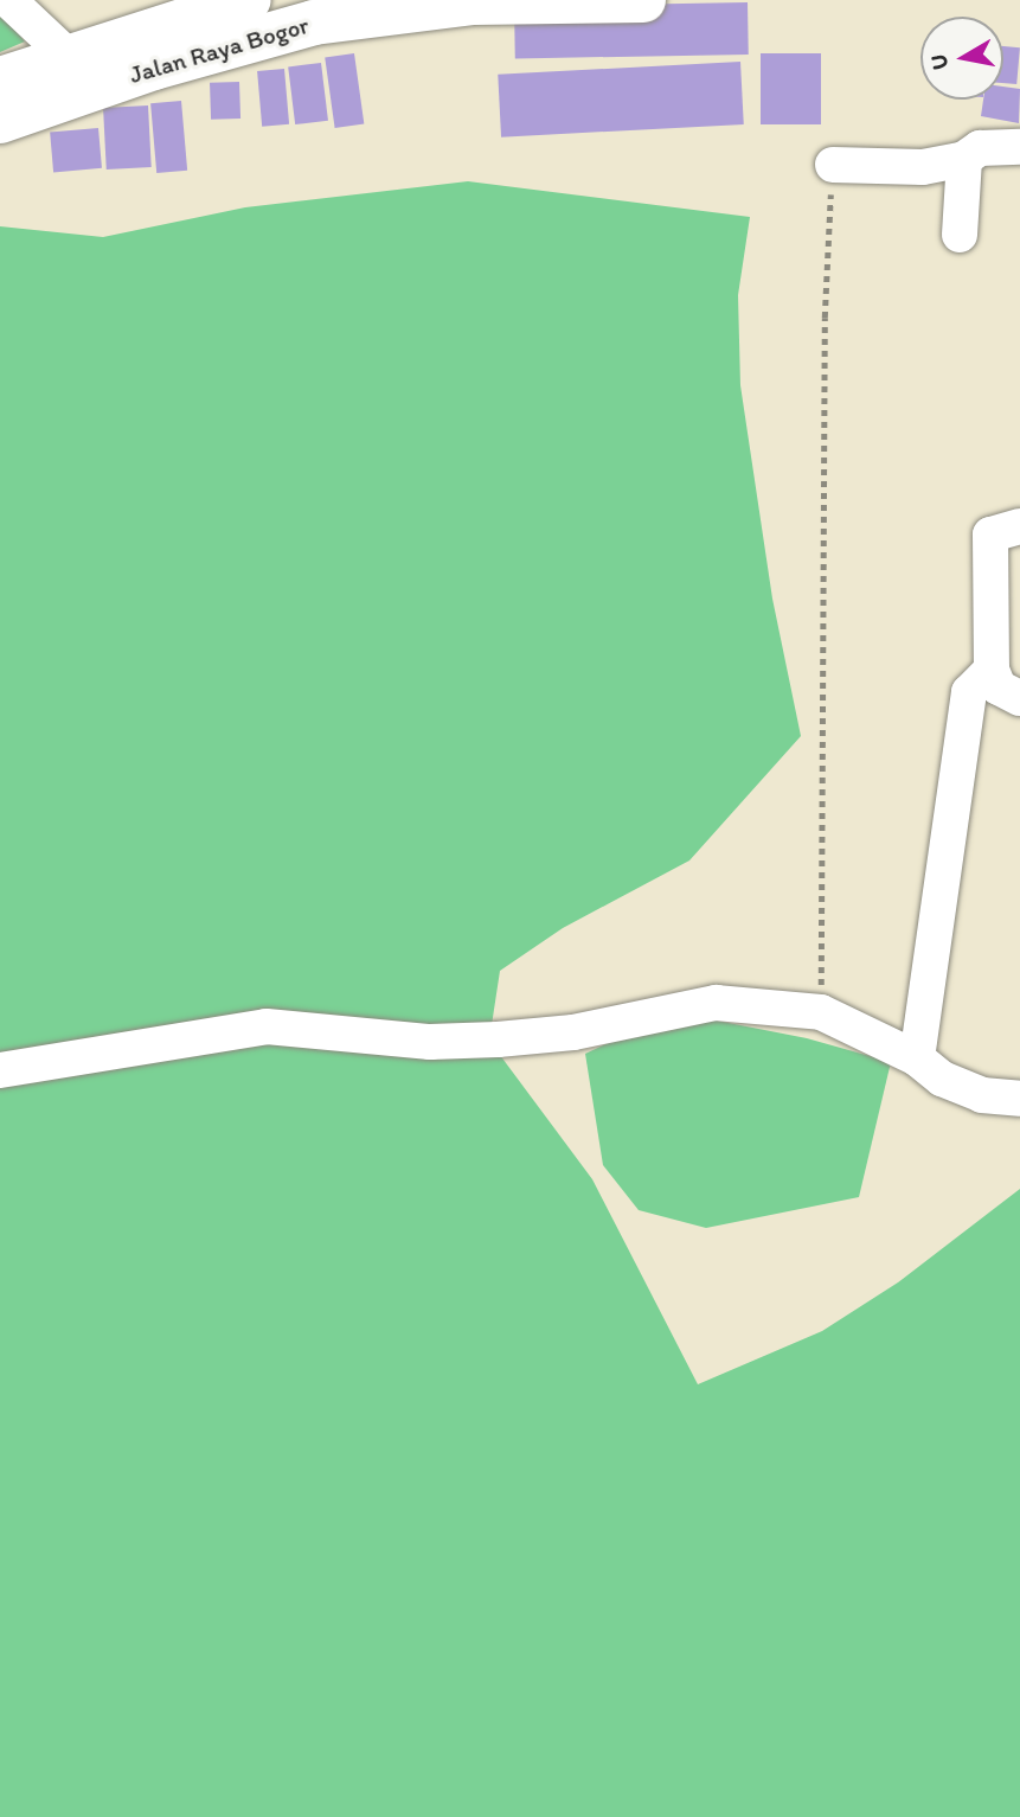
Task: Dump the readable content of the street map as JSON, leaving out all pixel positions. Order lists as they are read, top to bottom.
{
  "streets": {
    "highway": ["Jalan Raya Bogor"]
  },
  "north": "left"
}
